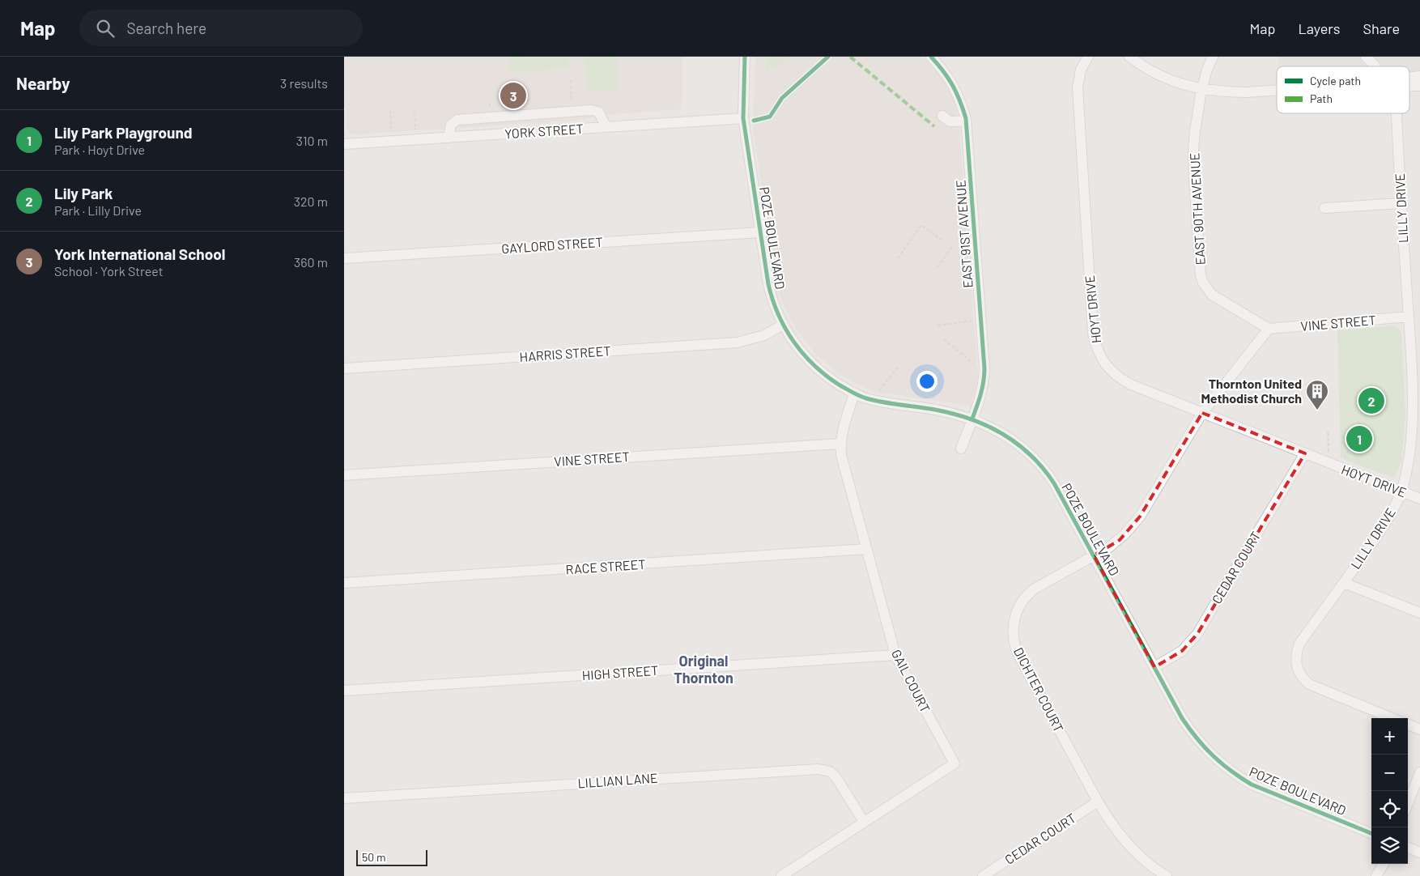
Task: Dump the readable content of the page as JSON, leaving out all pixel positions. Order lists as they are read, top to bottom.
{
  "streets": {
    "street": [
      "YORK STREET",
      "LILLY DRIVE",
      "EAST 90TH AVENUE",
      "EAST 91ST AVENUE",
      "POZE BOULEVARD",
      "GAYLORD STREET",
      "HOYT DRIVE",
      "VINE STREET",
      "HARRIS STREET",
      "RACE STREET",
      "CEDAR COURT",
      "HIGH STREET",
      "GAIL COURT",
      "DICHTER COURT",
      "LILLIAN LANE"
    ]
  },
  "crossings": [
    ["YORK STREET", "POZE BOULEVARD"],
    ["LILLY DRIVE", "HOYT DRIVE"],
    ["LILLY DRIVE", "VINE STREET"],
    ["EAST 90TH AVENUE", "VINE STREET"],
    ["EAST 90TH AVENUE", "DICHTER COURT"],
    ["EAST 91ST AVENUE", "POZE BOULEVARD"],
    ["POZE BOULEVARD", "GAYLORD STREET"],
    ["POZE BOULEVARD", "HARRIS STREET"],
    ["POZE BOULEVARD", "CEDAR COURT"],
    ["POZE BOULEVARD", "GAIL COURT"],
    ["POZE BOULEVARD", "DICHTER COURT"],
    ["HOYT DRIVE", "CEDAR COURT"],
    ["HOYT DRIVE", "DICHTER COURT"],
    ["VINE STREET", "GAIL COURT"],
    ["VINE STREET", "DICHTER COURT"],
    ["RACE STREET", "GAIL COURT"],
    ["CEDAR COURT", "DICHTER COURT"],
    ["HIGH STREET", "GAIL COURT"],
    ["GAIL COURT", "LILLIAN LANE"]
  ],
  "districts": ["Original Thornton"],
  "places": {
    "building": ["Thornton United Methodist Church"]
  },
  "legend": ["Cycle path", "Path"],
  "scale_bar": "50 m",
  "page": {
    "header": "Map",
    "search": "Search here",
    "nav": ["Map", "Layers", "Share"],
    "heading": ["Nearby", "3 results"],
    "pins": ["3", "2", "1"],
    "list": [
      {
        "mark": "1",
        "name": "Lily Park Playground",
        "note": "Park · Hoyt Drive",
        "value": "310 m"
      },
      {
        "mark": "2",
        "name": "Lily Park",
        "note": "Park · Lilly Drive",
        "value": "320 m"
      },
      {
        "mark": "3",
        "name": "York International School",
        "note": "School · York Street",
        "value": "360 m"
      }
    ],
    "map_buttons": ["+", "−"],
    "scale": "50 m"
  }
}
